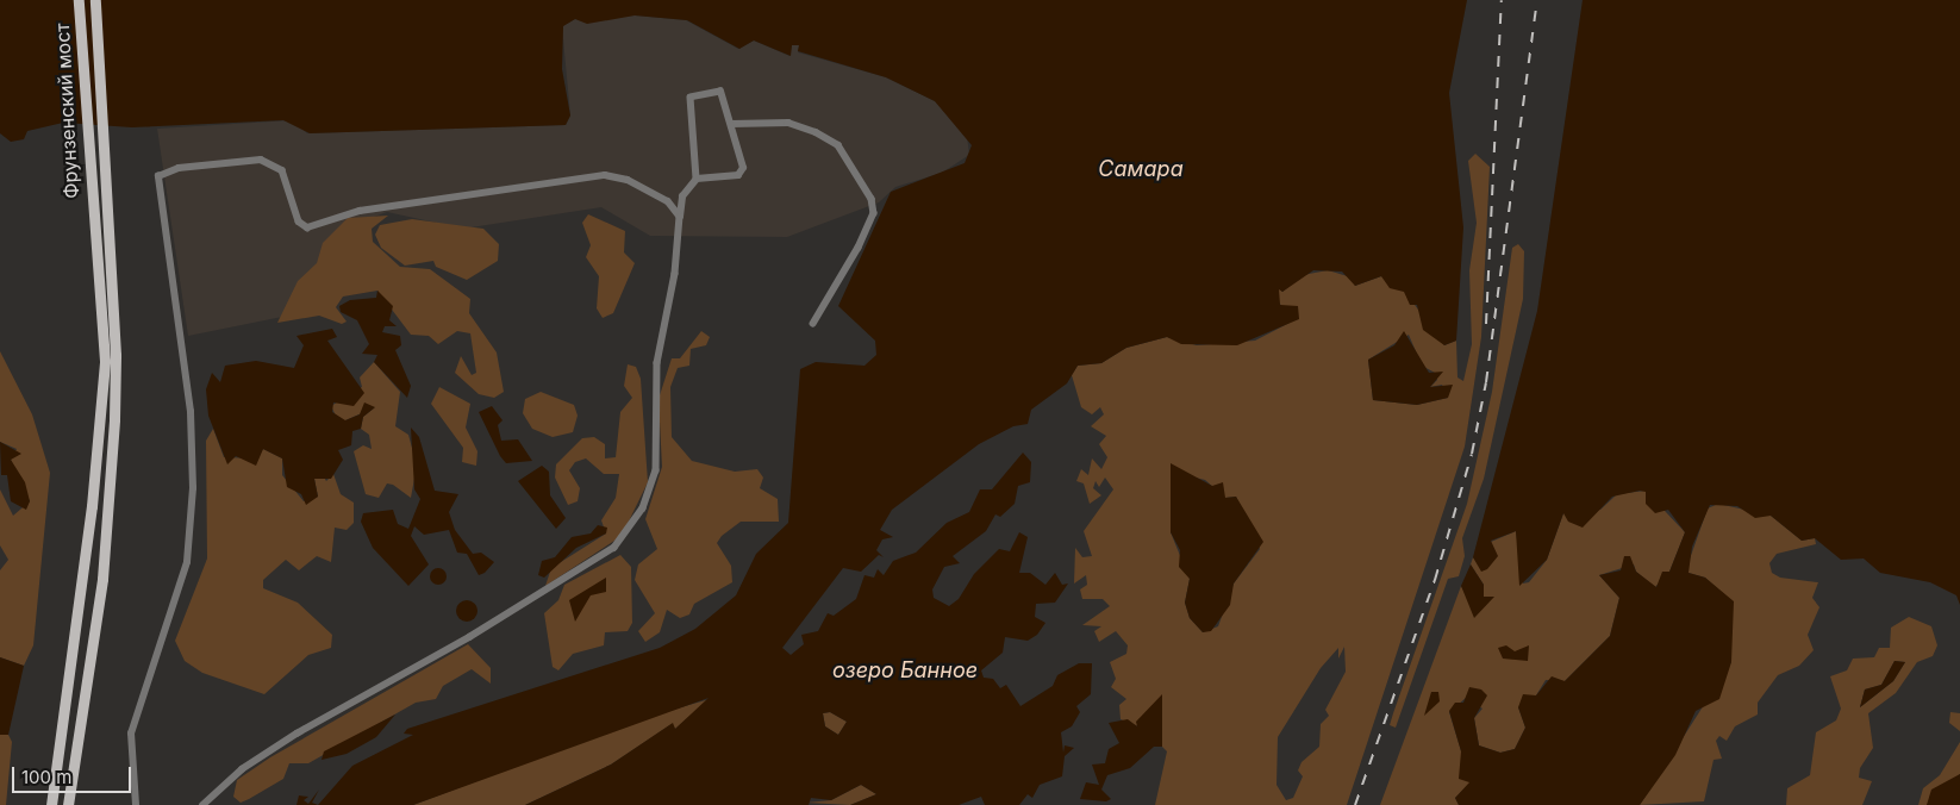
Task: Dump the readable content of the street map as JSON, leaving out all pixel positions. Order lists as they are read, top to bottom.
{
  "streets": {
    "main road": ["Фрунзенский мост"]
  },
  "water": ["Самара", "озеро Банное"],
  "scale_bar": "100 m"
}
